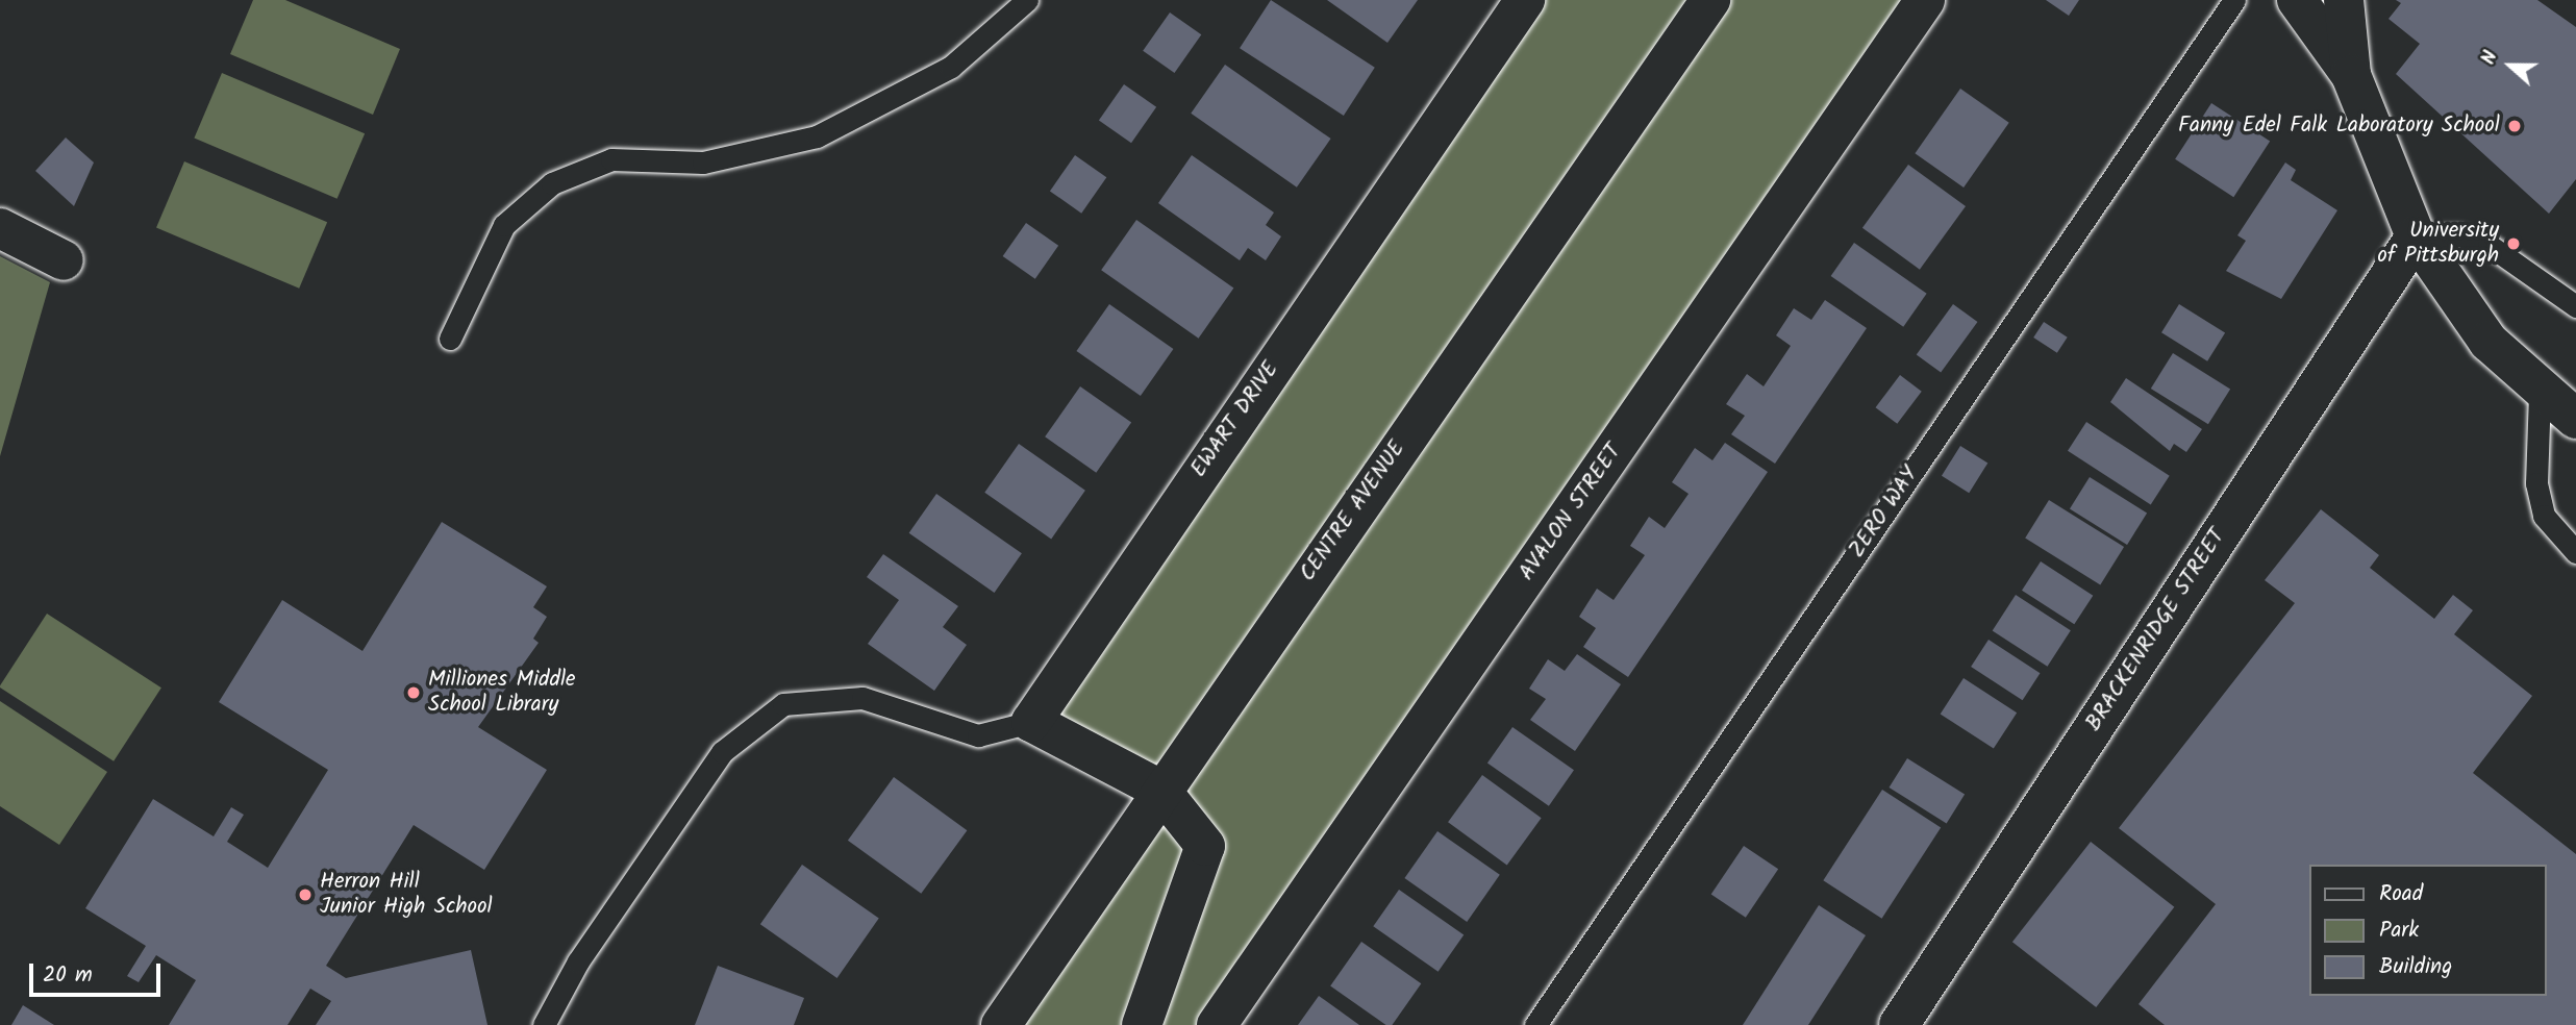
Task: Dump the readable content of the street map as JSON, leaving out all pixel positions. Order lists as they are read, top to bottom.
{
  "streets": {
    "street": [
      "EWART DRIVE",
      "CENTRE AVENUE",
      "AVALON STREET",
      "BRACKENRIDGE STREET"
    ],
    "lane": ["ZERO WAY"]
  },
  "places": [
    "Fanny Edel Falk Laboratory School",
    "University of Pittsburgh",
    "Milliones Middle School Library",
    "Herron Hill Junior High School"
  ],
  "legend": ["Road", "Park", "Building"],
  "scale_bar": "20 m",
  "north": "left"
}
